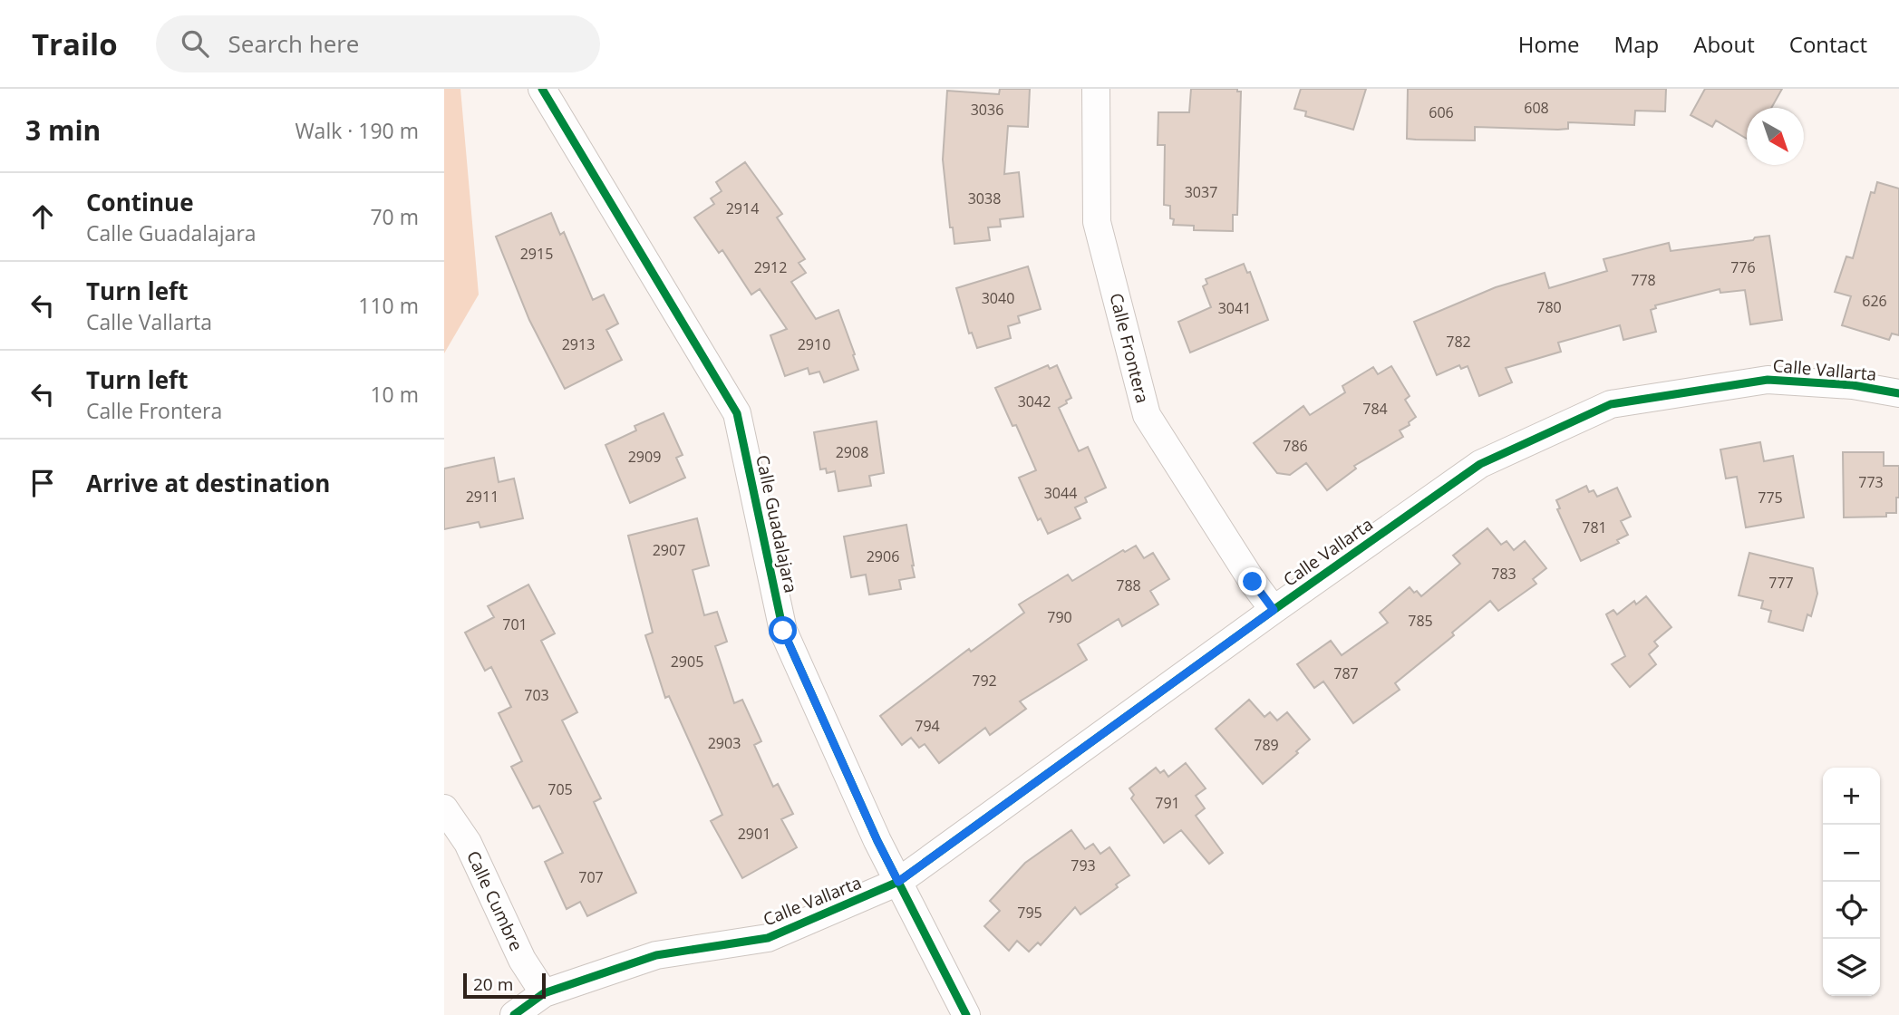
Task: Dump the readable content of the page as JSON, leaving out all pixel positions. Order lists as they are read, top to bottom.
{
  "streets": {
    "street": [
      "Calle Frontera",
      "Calle Vallarta",
      "Calle Guadalajara",
      "Calle Cumbre"
    ]
  },
  "crossings": [
    ["Calle Frontera", "Calle Vallarta"],
    ["Calle Vallarta", "Calle Guadalajara"],
    ["Calle Vallarta", "Calle Cumbre"]
  ],
  "house_numbers": [
    "608",
    "3036",
    "606",
    "3037",
    "3038",
    "2914",
    "2915",
    "2912",
    "776",
    "778",
    "3040",
    "626",
    "780",
    "3041",
    "782",
    "2913",
    "2910",
    "3042",
    "784",
    "786",
    "2908",
    "2909",
    "773",
    "3044",
    "2911",
    "775",
    "781",
    "2907",
    "2906",
    "783",
    "777",
    "788",
    "790",
    "785",
    "701",
    "2905",
    "787",
    "792",
    "703",
    "794",
    "2903",
    "789",
    "705",
    "791",
    "2901",
    "793",
    "707",
    "795"
  ],
  "scale_bar": "20 m",
  "north": "bottom right",
  "page": {
    "header": "Trailo",
    "search": "Search here",
    "nav": [
      "Home",
      "Map",
      "About",
      "Contact"
    ],
    "heading": ["3 min", "Walk · 190 m"],
    "list": [
      ["Continue", "Calle Guadalajara", "70 m"],
      ["Turn left", "Calle Vallarta", "110 m"],
      ["Turn left", "Calle Frontera", "10 m"],
      "Arrive at destination"
    ],
    "map_buttons": ["+", "−"],
    "scale": "20 m"
  }
}
